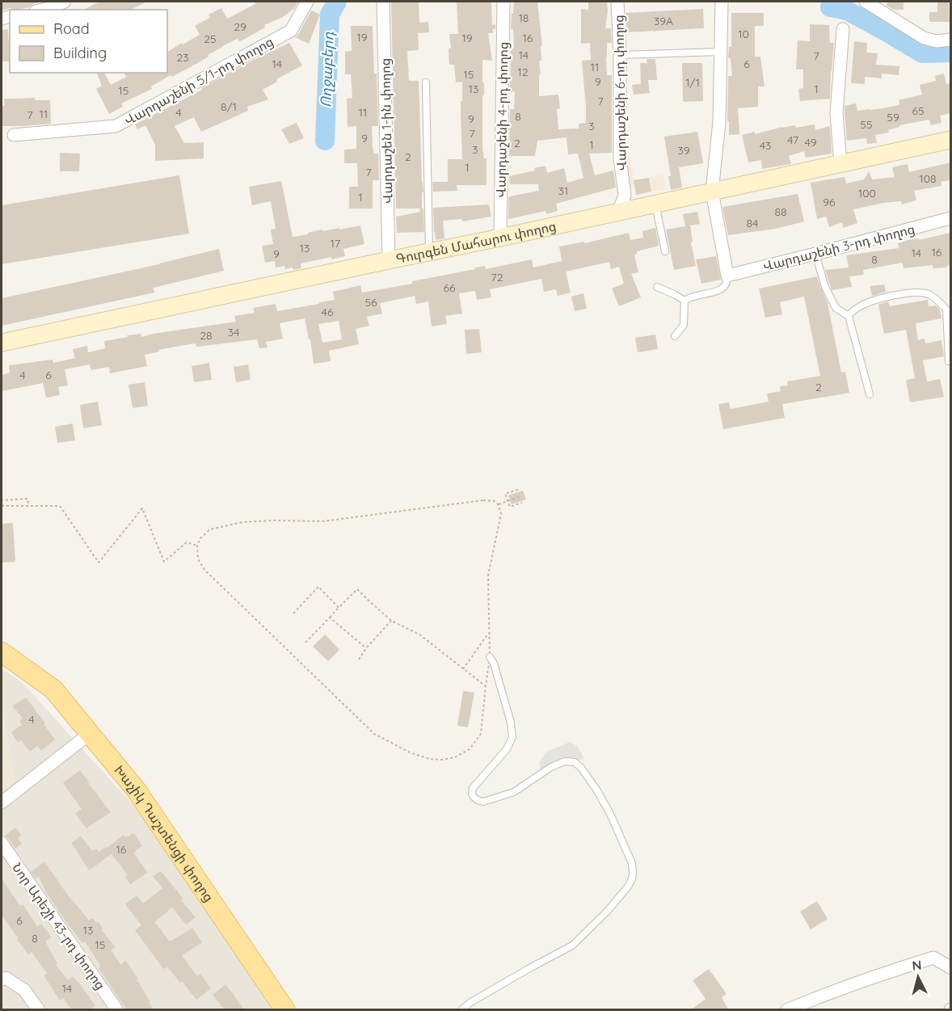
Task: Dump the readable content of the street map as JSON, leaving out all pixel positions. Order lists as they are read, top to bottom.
{
  "streets": {
    "main road": ["Գուրգեն Մահարու փողոց", "Խաչիկ Դաշտենցի փողոց"],
    "street": [
      "Վարդաշենի 5/1-րդ փողոց",
      "Վարդաշենի 6-րդ փողոց",
      "Վարդաշենի 4-րդ փողոց",
      "Վարդաշեն 1-ին փողոց",
      "Վարդաշենի 3-րդ փողոց",
      "Նոր Արեշի 43-րդ փողոց"
    ]
  },
  "crossings": [
    ["Վարդաշենի 6-րդ փողոց", "Գուրգեն Մահարու փողոց"],
    ["Վարդաշենի 4-րդ փողոց", "Գուրգեն Մահարու փողոց"],
    ["Վարդաշեն 1-ին փողոց", "Գուրգեն Մահարու փողոց"]
  ],
  "water": ["Ողջաբերդ"],
  "house_numbers": [
    "18",
    "39A",
    "29",
    "10",
    "19",
    "19",
    "16",
    "25",
    "14",
    "7",
    "23",
    "14",
    "6",
    "11",
    "12",
    "15",
    "9",
    "1/1",
    "13",
    "1",
    "15",
    "7",
    "8/1",
    "65",
    "4",
    "11",
    "11",
    "7",
    "8",
    "59",
    "9",
    "55",
    "3",
    "7",
    "9",
    "47",
    "49",
    "2",
    "1",
    "43",
    "3",
    "39",
    "2",
    "1",
    "7",
    "108",
    "31",
    "100",
    "1",
    "96",
    "88",
    "84",
    "17",
    "13",
    "16",
    "14",
    "9",
    "8",
    "72",
    "66",
    "56",
    "46",
    "34",
    "28",
    "4",
    "6",
    "2",
    "4",
    "16",
    "6",
    "13",
    "8",
    "15",
    "14"
  ],
  "legend": ["Road", "Building"],
  "north": "top"
}
